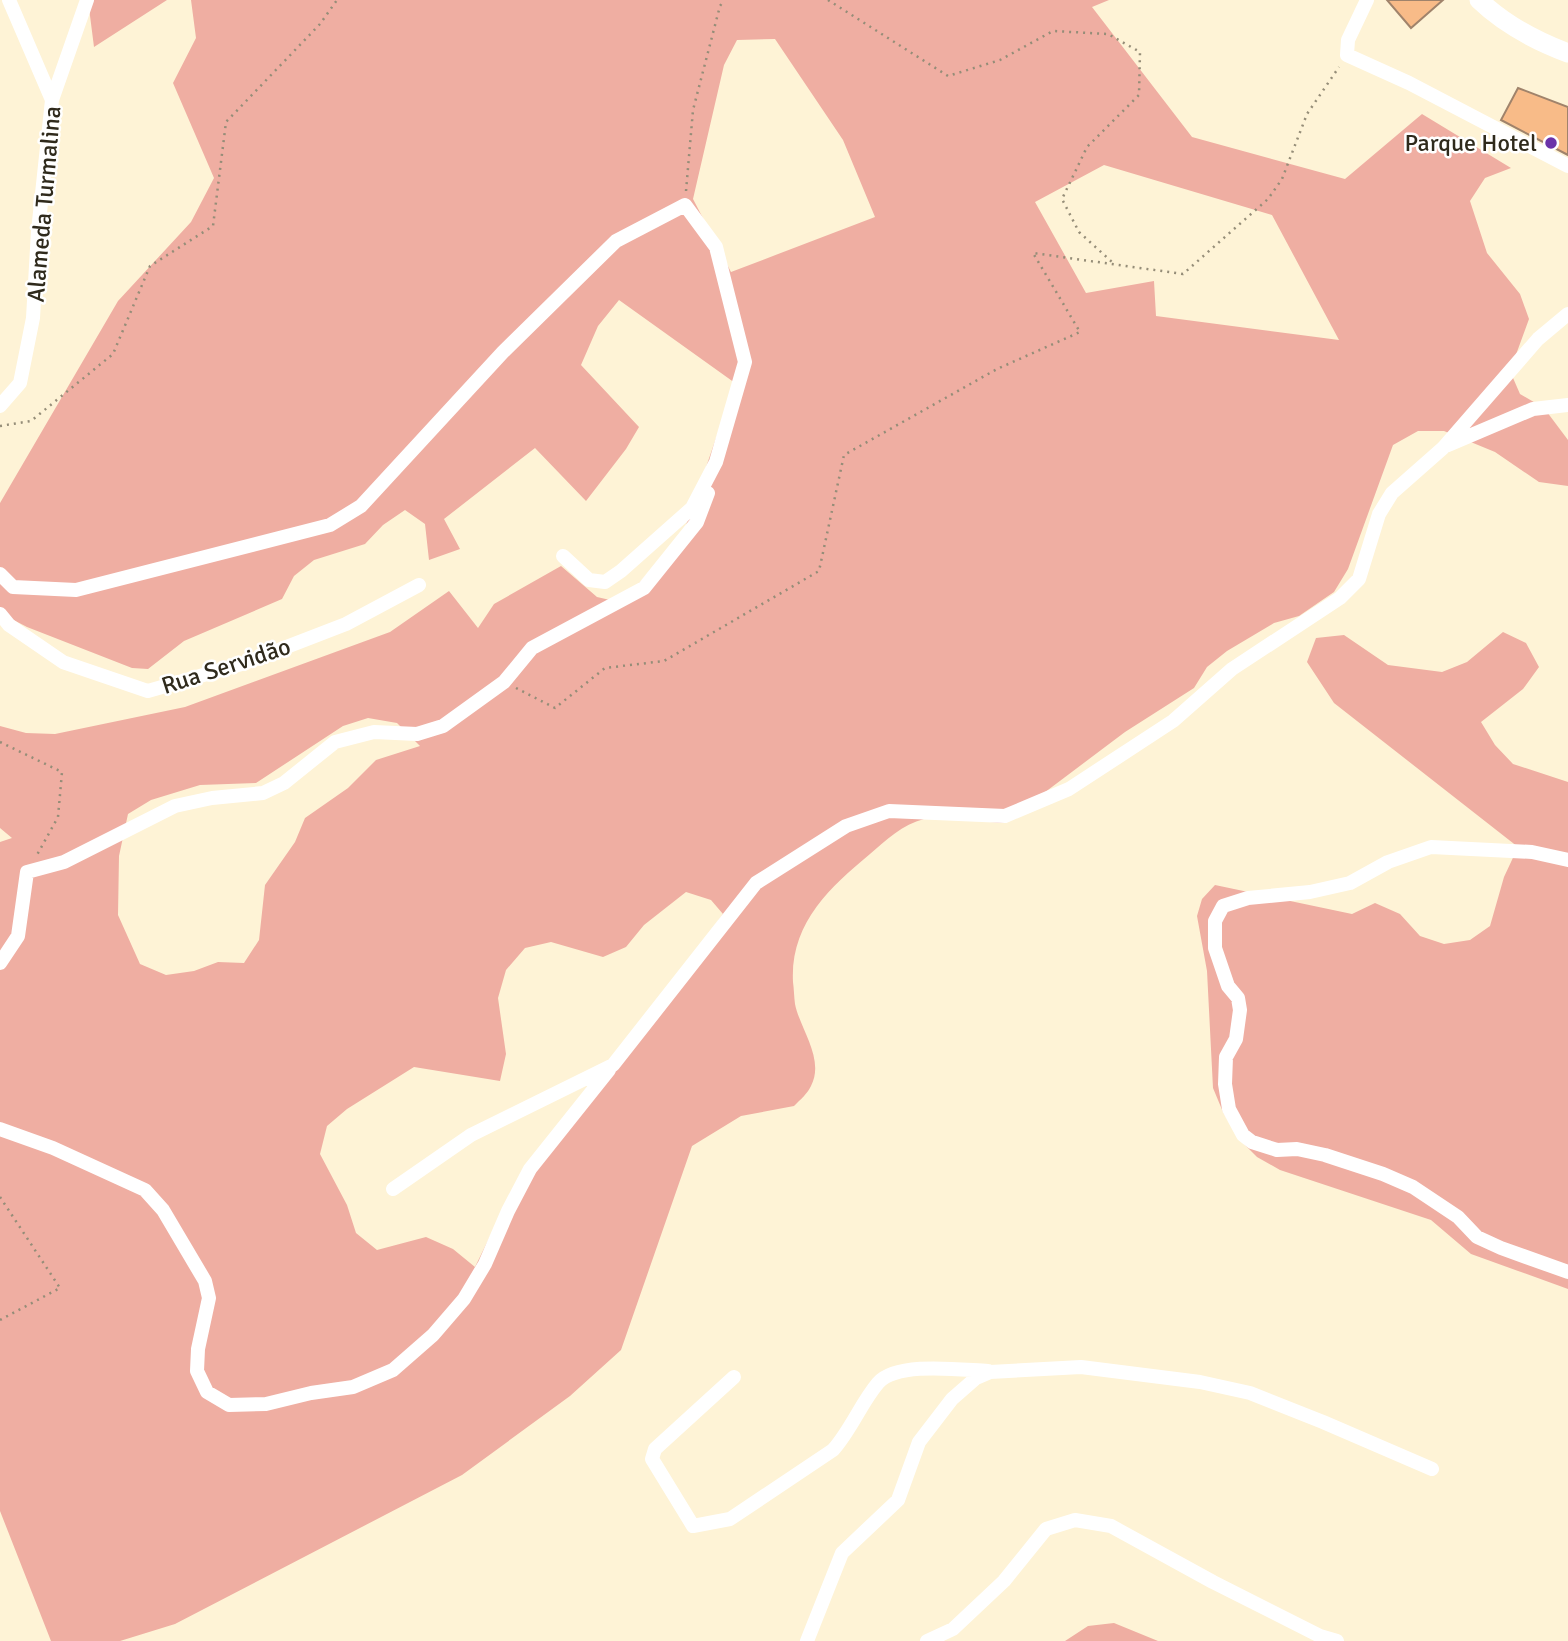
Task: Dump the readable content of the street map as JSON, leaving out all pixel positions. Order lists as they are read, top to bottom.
{
  "streets": {
    "street": ["Alameda Turmalina", "Rua Servidão"]
  },
  "places": ["Parque Hotel"]
}
